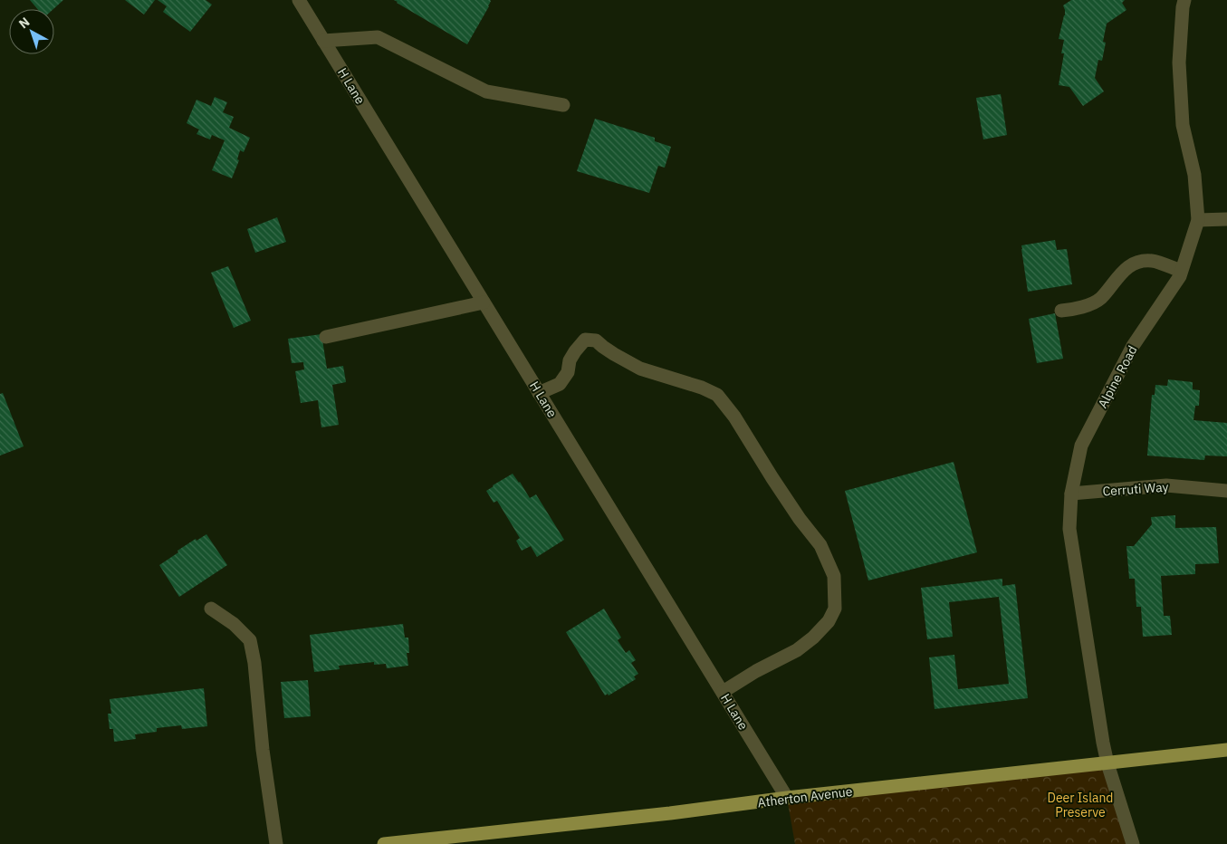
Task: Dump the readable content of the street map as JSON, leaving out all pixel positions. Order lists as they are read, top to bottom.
{
  "streets": {
    "main road": ["Atherton Avenue"],
    "street": ["H Lane", "Alpine Road", "Cerruti Way"]
  },
  "crossings": [
    ["H Lane", "Atherton Avenue"],
    ["Alpine Road", "Cerruti Way"],
    ["Alpine Road", "Atherton Avenue"]
  ],
  "parks": ["Deer Island Preserve"],
  "north": "top left"
}
